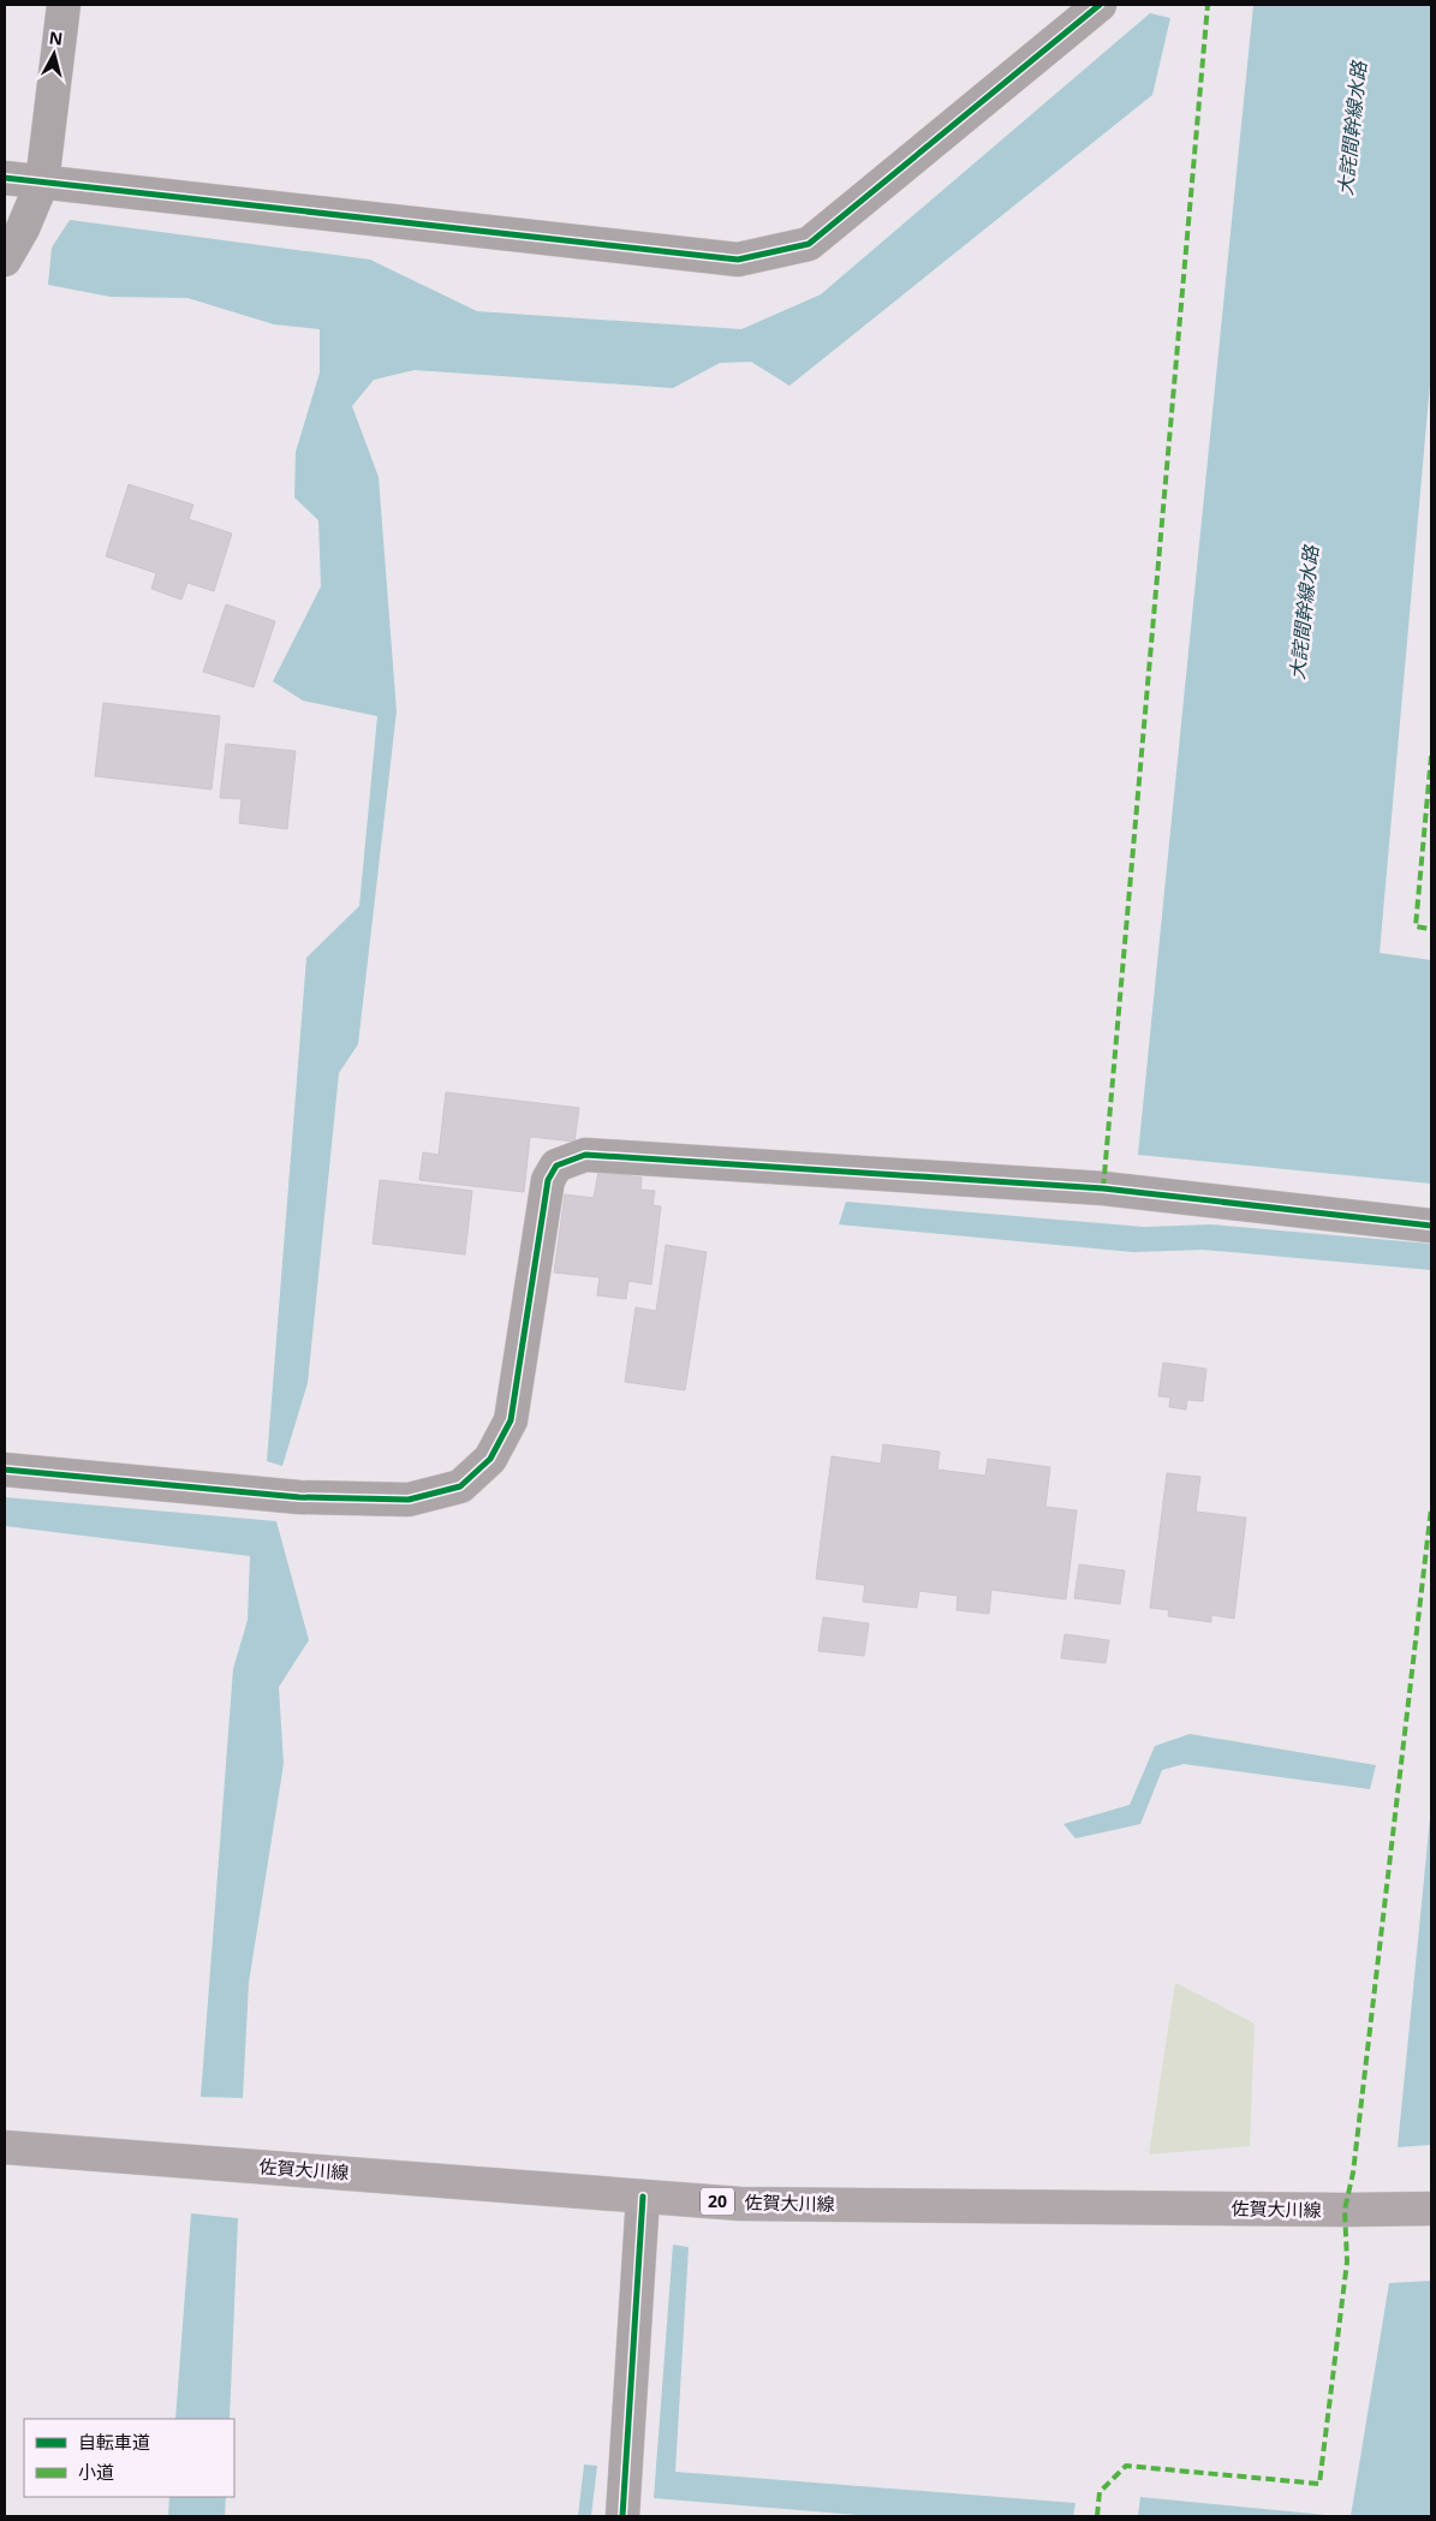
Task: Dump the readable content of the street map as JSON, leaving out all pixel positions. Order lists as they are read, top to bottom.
{
  "streets": {
    "main road": ["佐賀大川線", "20"]
  },
  "water": ["大詫間幹線水路"],
  "legend": ["自転車道", "小道"],
  "north": "top"
}
